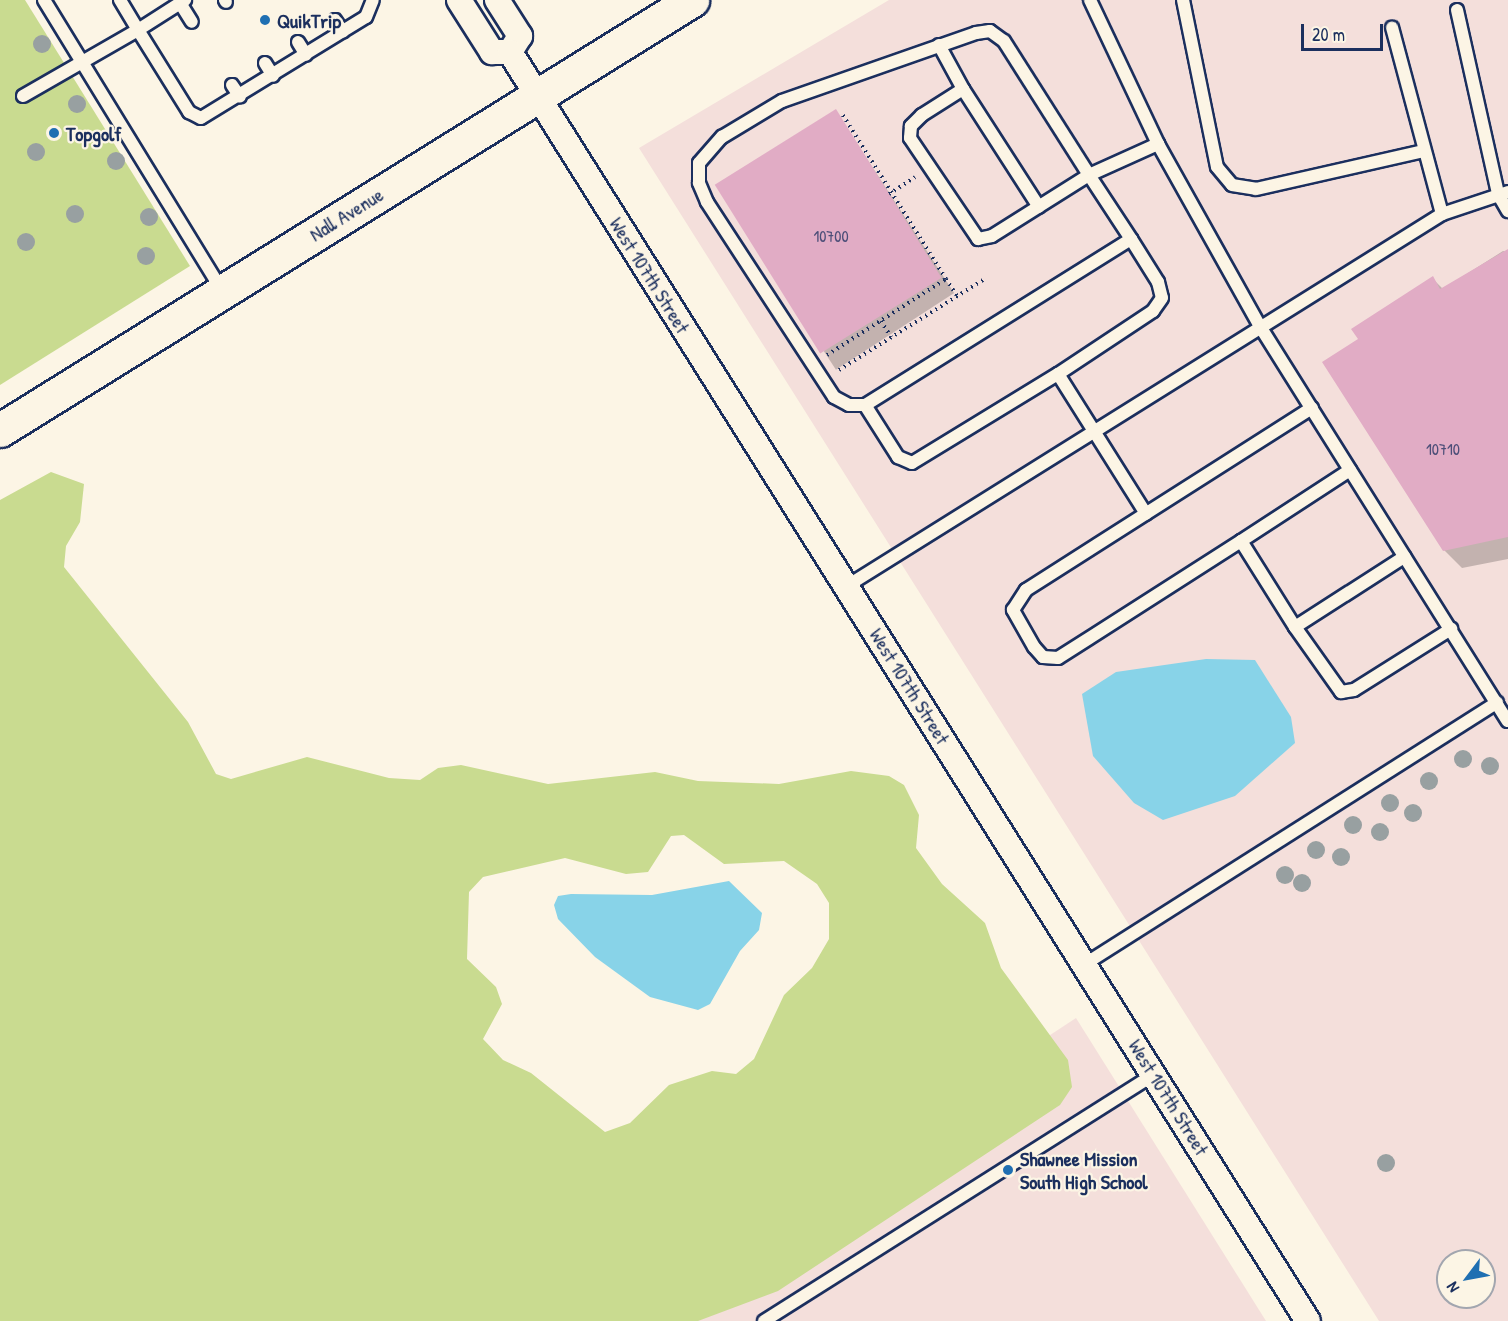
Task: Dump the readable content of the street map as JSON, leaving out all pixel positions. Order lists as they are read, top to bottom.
{
  "streets": {
    "main road": ["Nall Avenue"],
    "street": ["West 107th Street"]
  },
  "crossings": [
    ["Nall Avenue", "West 107th Street"]
  ],
  "places": ["QuikTrip", "Topgolf", "Shawnee Mission South High School"],
  "house_numbers": ["10700", "10710"],
  "scale_bar": "20 m",
  "north": "bottom left"
}
